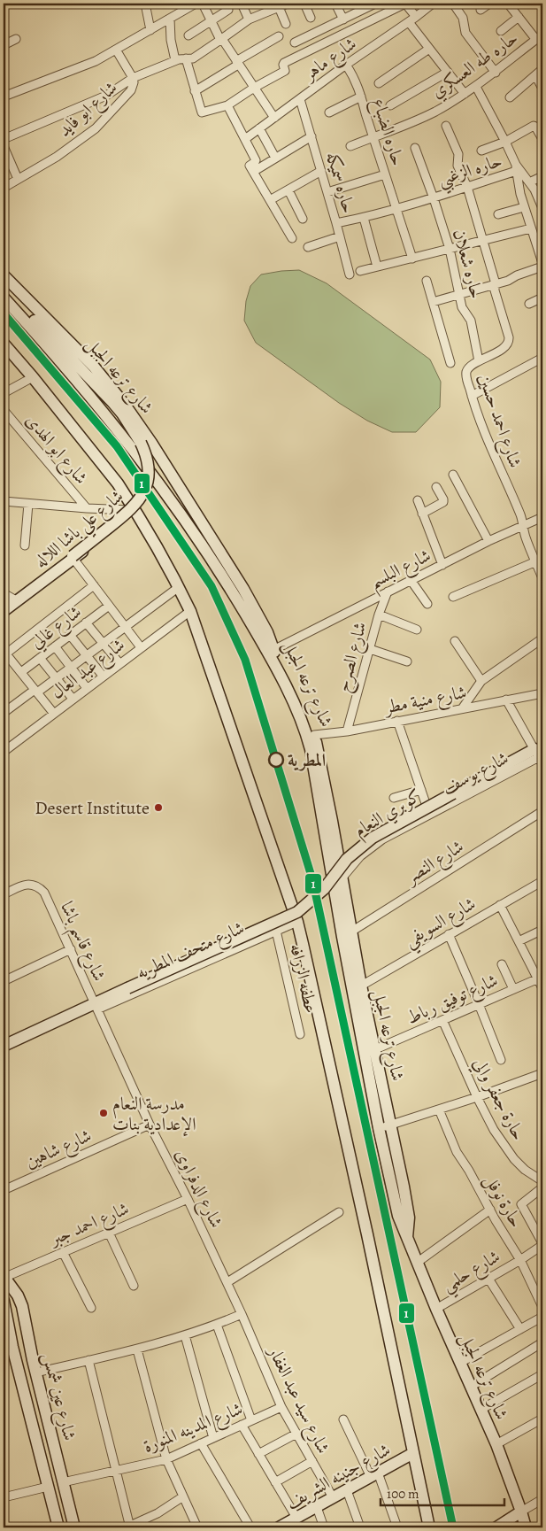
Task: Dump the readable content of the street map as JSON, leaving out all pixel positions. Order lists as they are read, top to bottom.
{
  "streets": {
    "street": [
      "شارع ماهر",
      "حاره طه العسكري",
      "شارع ابو فايد",
      "حاره الضباع",
      "حاره الزغبي",
      "حاره سميكه",
      "حاره شعلان",
      "شارع ترعه الجبل",
      "شارع احمد حسين",
      "شارع ابو الهدى",
      "شارع علي باشا اللاله",
      "شارع البلسم",
      "شارع غالي",
      "شارع الصرح",
      "شارع عبد العال",
      "شارع منية مطر",
      "شارع يوسف",
      "كوبري النعام",
      "شارع النصر",
      "شارع السويفي",
      "شارع قاسم باشا",
      "شارع متحف المطريه",
      "عطفه الزرافه",
      "شارع توفيق رباط",
      "حارة جعفر والي",
      "شارع شاهين",
      "شارع الدفراوى",
      "حارة نوفل",
      "شارع احمد جبر",
      "شارع حلمي",
      "شارع عين شمس",
      "شارع سيد عبد الغفار",
      "شارع المدينه المنورة",
      "شارع جنينه الشريف"
    ]
  },
  "crossings": [
    ["شارع ماهر", "حاره الضباع"],
    ["شارع ماهر", "حاره سميكه"],
    ["حاره طه العسكري", "حاره الضباع"],
    ["حاره الضباع", "حاره الزغبي"],
    ["حاره الزغبي", "حاره سميكه"],
    ["حاره الزغبي", "حاره شعلان"],
    ["حاره شعلان", "شارع احمد حسين"],
    ["شارع ترعه الجبل", "شارع البلسم"],
    ["شارع ترعه الجبل", "شارع منية مطر"],
    ["شارع ترعه الجبل", "شارع يوسف"],
    ["شارع ترعه الجبل", "شارع النصر"],
    ["شارع ترعه الجبل", "شارع السويفي"],
    ["شارع ترعه الجبل", "شارع توفيق رباط"],
    ["شارع ترعه الجبل", "شارع حلمي"],
    ["شارع احمد حسين", "شارع البلسم"],
    ["شارع البلسم", "شارع الصرح"],
    ["شارع الصرح", "شارع منية مطر"],
    ["شارع يوسف", "كوبري النعام"],
    ["كوبري النعام", "شارع متحف المطريه"],
    ["شارع قاسم باشا", "شارع متحف المطريه"],
    ["شارع قاسم باشا", "شارع الدفراوى"],
    ["شارع متحف المطريه", "عطفه الزرافه"],
    ["شارع متحف المطريه", "شارع الدفراوى"],
    ["شارع توفيق رباط", "حارة جعفر والي"],
    ["شارع شاهين", "شارع الدفراوى"],
    ["شارع الدفراوى", "شارع احمد جبر"],
    ["شارع الدفراوى", "شارع سيد عبد الغفار"],
    ["حارة نوفل", "شارع حلمي"],
    ["شارع احمد جبر", "شارع عين شمس"],
    ["شارع عين شمس", "شارع المدينه المنورة"],
    ["شارع سيد عبد الغفار", "شارع المدينه المنورة"],
    ["شارع سيد عبد الغفار", "شارع جنينه الشريف"]
  ],
  "places": ["المطرية", "Desert Institute", "مدرسة النعام الإعدادية بنات"],
  "lines": ["transit line 1"],
  "scale_bar": "100 m"
}
